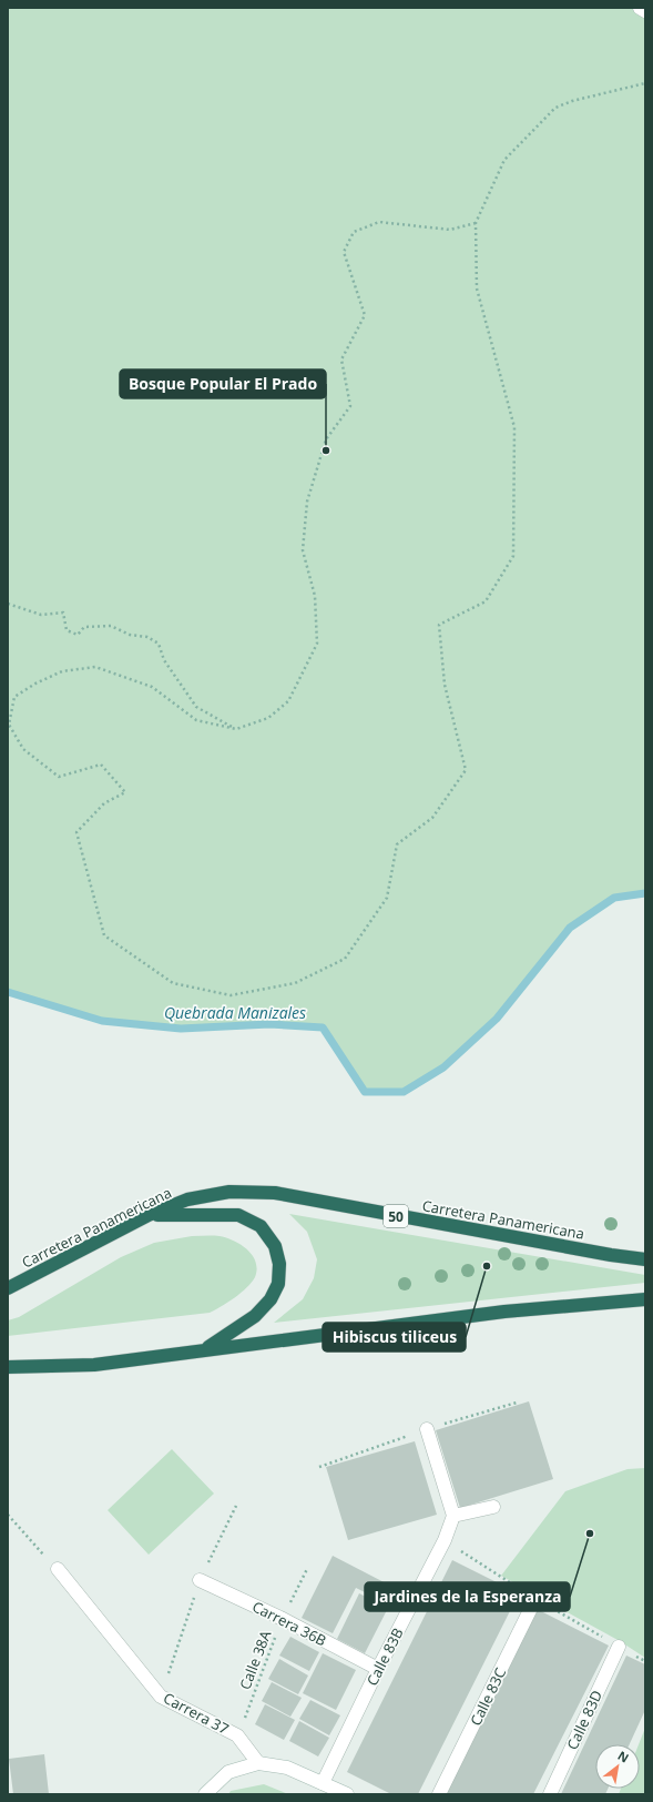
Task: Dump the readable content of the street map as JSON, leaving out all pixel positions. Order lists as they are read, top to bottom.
{
  "streets": {
    "highway": ["50", "Carretera Panamericana"],
    "street": [
      "Carrera 36B",
      "Calle 83B",
      "Calle 83C",
      "Carrera 37",
      "Calle 83D"
    ],
    "path": ["Calle 38A"]
  },
  "crossings": [
    ["Carrera 36B", "Calle 83B"],
    ["Carrera 36B", "Calle 38A"],
    ["Calle 38A", "Carrera 37"]
  ],
  "water": ["Quebrada Manizales"],
  "places": ["Bosque Popular El Prado", "Hibiscus tiliceus", "Jardines de la Esperanza"],
  "north": "top right"
}
